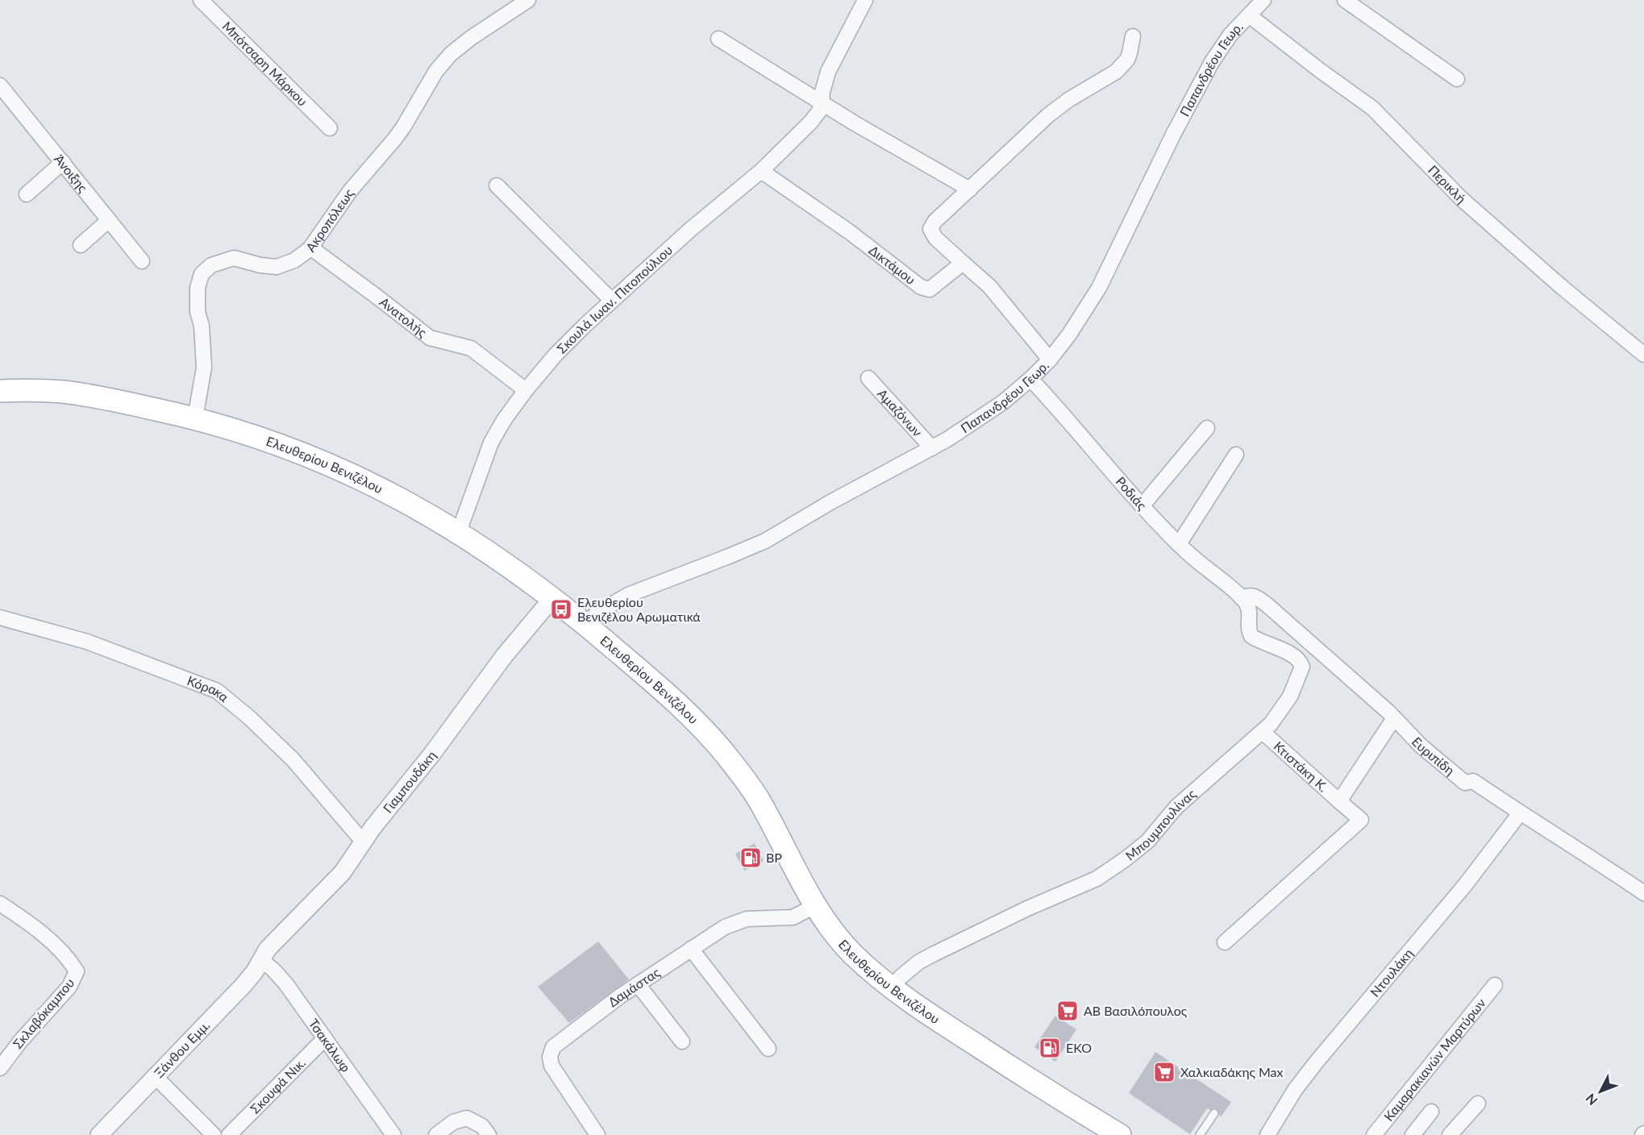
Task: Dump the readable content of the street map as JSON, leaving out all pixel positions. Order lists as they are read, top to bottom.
{
  "streets": {
    "main road": ["Ελευθερίου Βενιζέλου"],
    "street": [
      "Μπότσαρη Μάρκου",
      "Παπανδρέου Γεωρ.",
      "Άνοιξης",
      "Περικλή",
      "Ακροπόλεως",
      "Δικτάμου",
      "Σκουλά Ιωαν. Πιτοπούλιου",
      "Ανατολής",
      "Αμαζόνων",
      "Ροδιάς",
      "Κόρακα",
      "Ευριπίδη",
      "Κτιστάκη Κ.",
      "Γιαμπουδάκη",
      "Μπουμπουλίνας",
      "Ντουλάκη",
      "Δαμάστας",
      "Σκλαβόκαμπου",
      "Τσακάλωφ",
      "Ξάνθου Εμμ.",
      "Καμαρακιανών Μαρτύρων",
      "Σκουφά Νικ."
    ]
  },
  "crossings": [
    ["Παπανδρέου Γεωρ.", "Περικλή"],
    ["Παπανδρέου Γεωρ.", "Αμαζόνων"],
    ["Παπανδρέου Γεωρ.", "Ελευθερίου Βενιζέλου"],
    ["Παπανδρέου Γεωρ.", "Ροδιάς"],
    ["Ακροπόλεως", "Ανατολής"],
    ["Ακροπόλεως", "Ελευθερίου Βενιζέλου"],
    ["Δικτάμου", "Σκουλά Ιωαν. Πιτοπούλιου"],
    ["Σκουλά Ιωαν. Πιτοπούλιου", "Ανατολής"],
    ["Σκουλά Ιωαν. Πιτοπούλιου", "Ελευθερίου Βενιζέλου"],
    ["Ελευθερίου Βενιζέλου", "Γιαμπουδάκη"],
    ["Ελευθερίου Βενιζέλου", "Μπουμπουλίνας"],
    ["Ελευθερίου Βενιζέλου", "Δαμάστας"],
    ["Ροδιάς", "Ευριπίδη"],
    ["Ροδιάς", "Μπουμπουλίνας"],
    ["Κόρακα", "Γιαμπουδάκη"],
    ["Ευριπίδη", "Μπουμπουλίνας"],
    ["Ευριπίδη", "Ντουλάκη"],
    ["Κτιστάκη Κ.", "Μπουμπουλίνας"],
    ["Γιαμπουδάκη", "Τσακάλωφ"],
    ["Γιαμπουδάκη", "Ξάνθου Εμμ."],
    ["Τσακάλωφ", "Ξάνθου Εμμ."],
    ["Τσακάλωφ", "Σκουφά Νικ."]
  ],
  "places": {
    "bus stop": ["Ελευθερίου Βενιζέλου Αρωματικά"],
    "fuel station": ["BP", "EKO"],
    "supermarket": ["ΑΒ Βασιλόπουλος", "Χαλκιαδάκης Max"]
  },
  "north": "bottom left"
}
